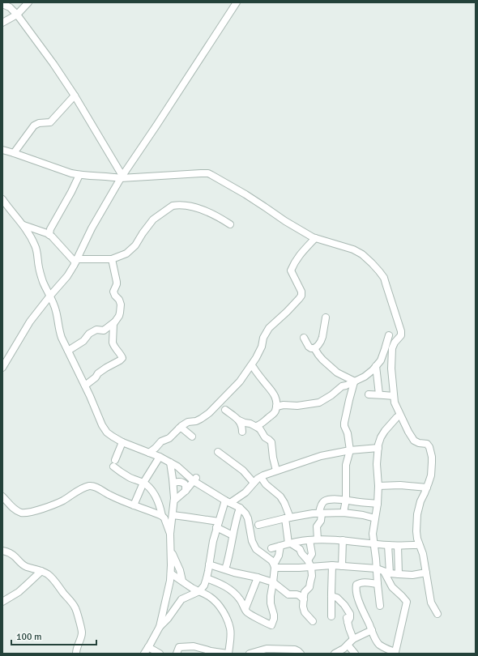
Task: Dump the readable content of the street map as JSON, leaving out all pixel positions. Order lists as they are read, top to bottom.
{
  "scale_bar": "100 m"
}
